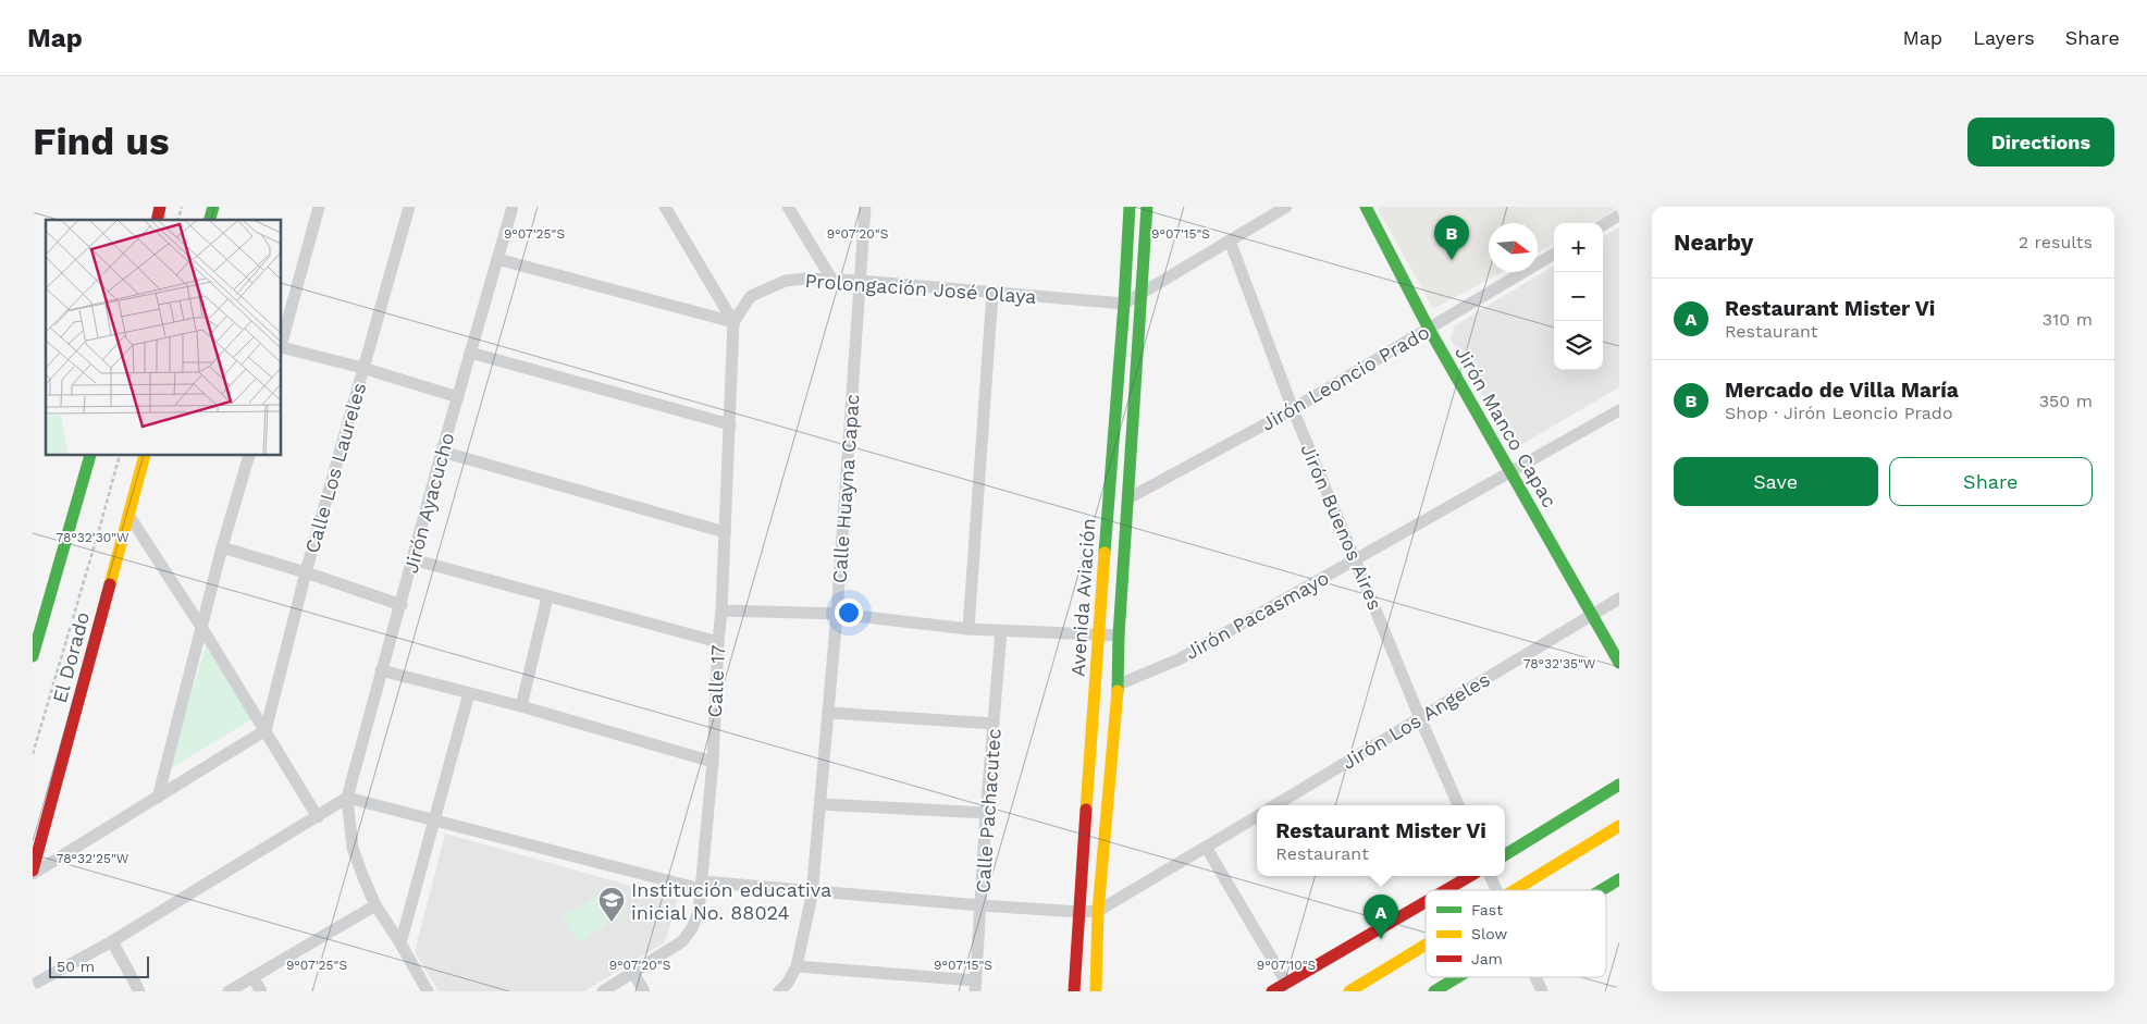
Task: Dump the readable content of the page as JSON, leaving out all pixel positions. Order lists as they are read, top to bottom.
{
  "streets": {
    "main road": ["Jirón Manco Capac", "Avenida Aviación", "El Dorado"],
    "street": [
      "Prolongación José Olaya",
      "Jirón Leoncio Prado",
      "Calle Los Laureles",
      "Calle Huayna Capac",
      "Jirón Ayacucho",
      "Jirón Buenos Aires",
      "Jirón Pacasmayo",
      "Calle 17",
      "Jirón Los Angeles",
      "Calle Pachacutec"
    ]
  },
  "crossings": [
    ["Prolongación José Olaya", "Calle Huayna Capac"],
    ["Prolongación José Olaya", "Avenida Aviación"],
    ["Prolongación José Olaya", "Calle 17"],
    ["Jirón Leoncio Prado", "Jirón Manco Capac"],
    ["Jirón Leoncio Prado", "Jirón Buenos Aires"],
    ["Jirón Leoncio Prado", "Avenida Aviación"],
    ["Jirón Manco Capac", "Jirón Pacasmayo"],
    ["Jirón Manco Capac", "Jirón Los Angeles"],
    ["Jirón Buenos Aires", "Jirón Pacasmayo"],
    ["Jirón Buenos Aires", "Jirón Los Angeles"],
    ["Avenida Aviación", "Jirón Pacasmayo"]
  ],
  "places": {
    "school or university": ["Institución educativa inicial No. 88024"]
  },
  "legend": ["Fast", "Slow", "Jam"],
  "scale_bar": "50 m",
  "north": "right",
  "page": {
    "header": "Map",
    "nav": ["Map", "Layers", "Share"],
    "buttons": [
      "Directions",
      ["Save", "Share"]
    ],
    "title": "Find us",
    "heading": ["Nearby", "2 results"],
    "pins": ["B", "A"],
    "map_buttons": ["+", "−"],
    "list": [
      {
        "mark": "A",
        "name": "Restaurant Mister Vi",
        "note": "Restaurant",
        "value": "310 m"
      },
      {
        "mark": "B",
        "name": "Mercado de Villa María",
        "note": "Shop · Jirón Leoncio Prado",
        "value": "350 m"
      }
    ],
    "popup": ["Restaurant Mister Vi", "Restaurant"],
    "scale": "50 m"
  },
  "coordinates": [
    "9°07'25\"S",
    "9°07'20\"S",
    "9°07'15\"S",
    "78°32'30\"W",
    "78°32'35\"W",
    "78°32'25\"W",
    "9°07'10\"S"
  ]
}
